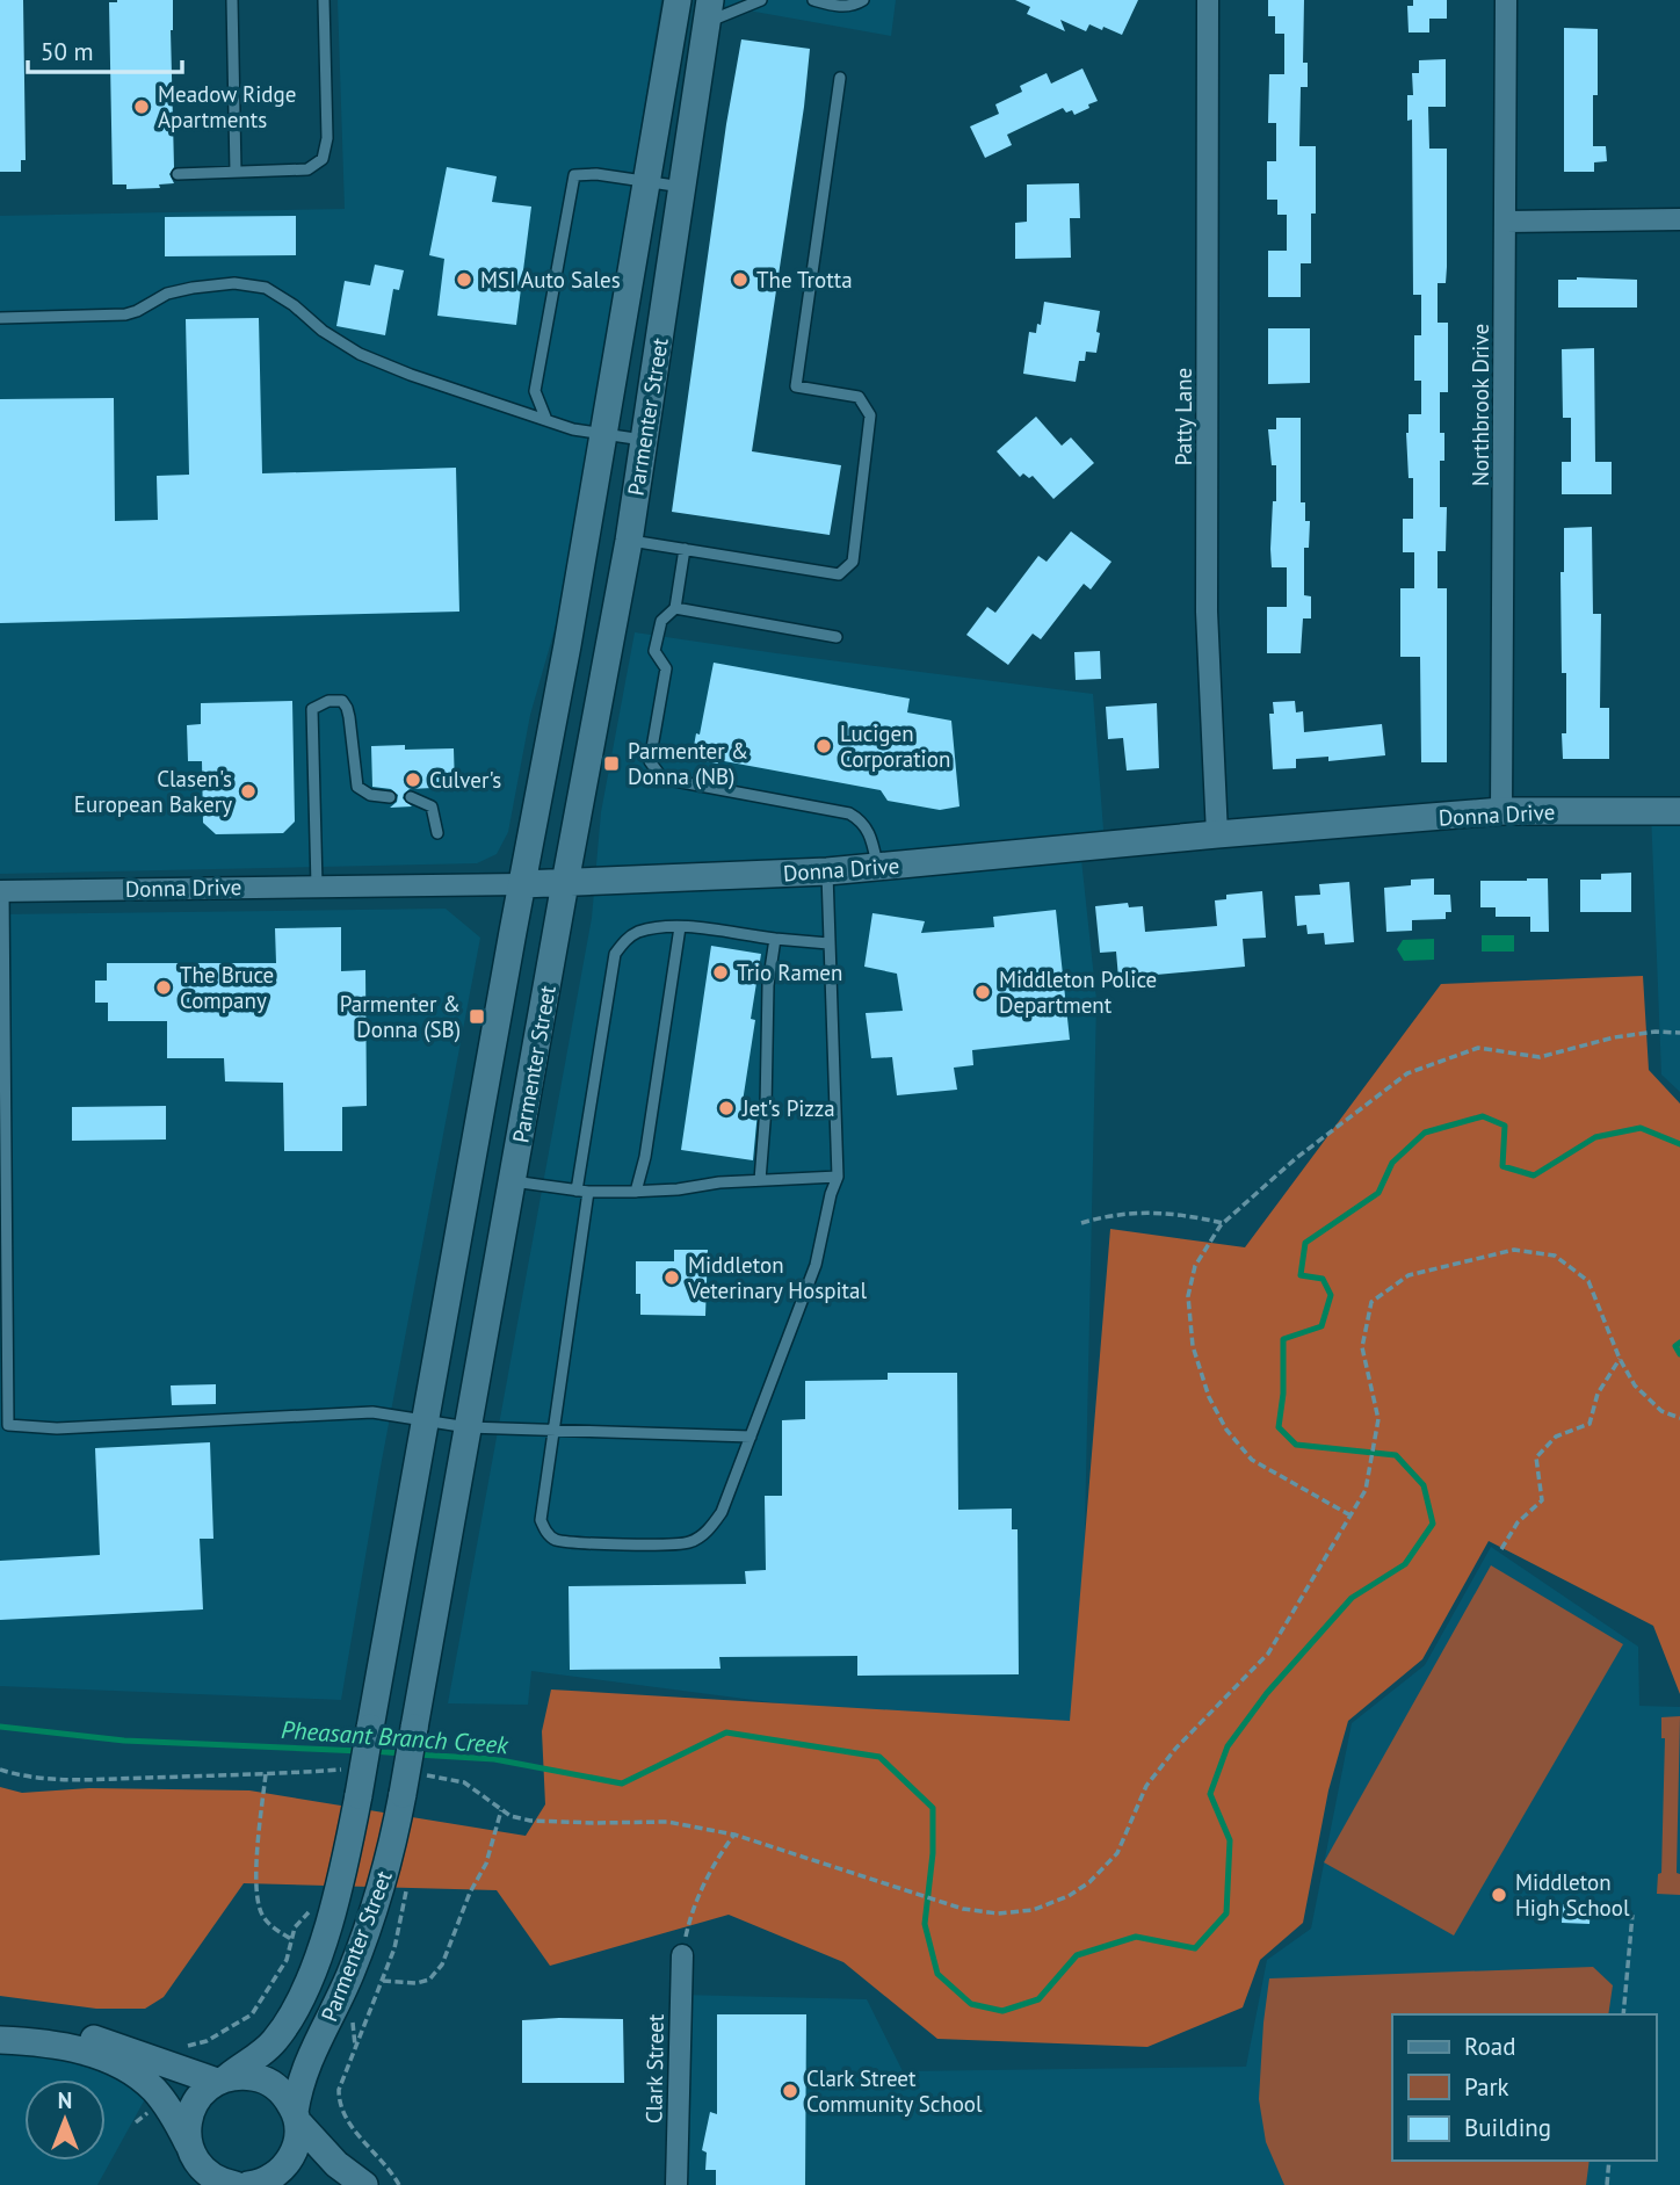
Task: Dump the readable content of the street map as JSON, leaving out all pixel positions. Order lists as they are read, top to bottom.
{
  "streets": {
    "street": [
      "Northbrook Drive",
      "Parmenter Street",
      "Patty Lane",
      "Donna Drive",
      "Clark Street"
    ]
  },
  "crossings": [
    ["Northbrook Drive", "Donna Drive"],
    ["Parmenter Street", "Donna Drive"],
    ["Patty Lane", "Donna Drive"]
  ],
  "water": ["Pheasant Branch Creek"],
  "places": {
    "other": [
      "Meadow Ridge Apartments",
      "MSI Auto Sales",
      "The Trotta",
      "Lucigen Corporation",
      "Culver's",
      "Clasen's European Bakery",
      "Trio Ramen",
      "The Bruce Company",
      "Middleton Police Department",
      "Jet's Pizza",
      "Middleton Veterinary Hospital",
      "Middleton High School",
      "Clark Street Community School"
    ],
    "transit": ["Parmenter & Donna (NB)", "Parmenter & Donna (SB)"]
  },
  "legend": ["Road", "Park", "Building"],
  "scale_bar": "50 m",
  "north": "top"
}
